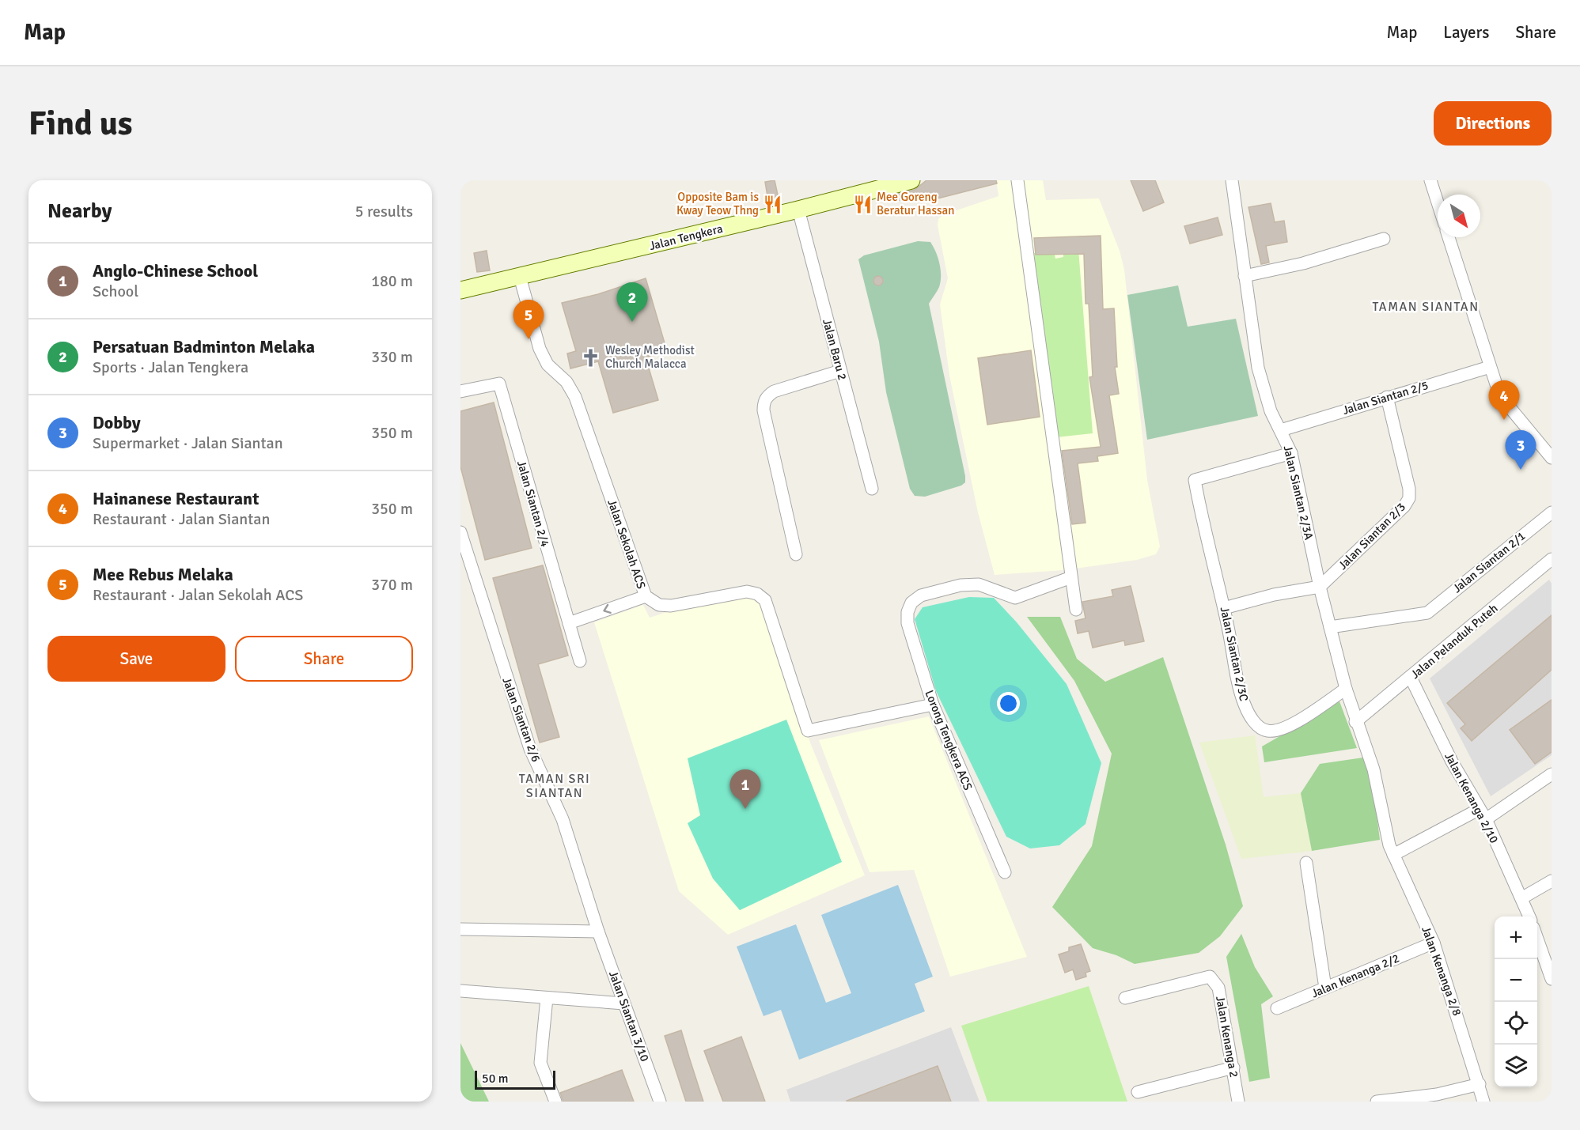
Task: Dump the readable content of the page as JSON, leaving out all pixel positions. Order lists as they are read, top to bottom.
{
  "streets": {
    "main road": ["Jalan Tengkera"],
    "street": [
      "Jalan Baru 2",
      "Jalan Siantan 2/5",
      "Jalan Siantan 2/3A",
      "Jalan Siantan 2/4",
      "Jalan Siantan 2/3",
      "Jalan Sekolah ACS",
      "Jalan Siantan 2/1",
      "Jalan Pelanduk Puteh",
      "Jalan Siantan 2/3C",
      "Jalan Siantan 2/6",
      "Lorong Tengkera ACS",
      "Jalan Kenanga 2/10",
      "Jalan Kenanga 2/8",
      "Jalan Kenanga 2/2",
      "Jalan Siantan 3/10",
      "Jalan Kenanga 2"
    ]
  },
  "crossings": [
    ["Jalan Tengkera", "Jalan Baru 2"],
    ["Jalan Tengkera", "Jalan Sekolah ACS"],
    ["Jalan Siantan 2/5", "Jalan Siantan 2/3A"],
    ["Jalan Siantan 2/5", "Jalan Siantan 2/3"],
    ["Jalan Siantan 2/3A", "Jalan Siantan 2/3"],
    ["Jalan Siantan 2/3A", "Jalan Siantan 2/1"],
    ["Jalan Siantan 2/3A", "Jalan Pelanduk Puteh"],
    ["Jalan Siantan 2/3A", "Jalan Siantan 2/3C"],
    ["Jalan Siantan 2/3A", "Jalan Kenanga 2/8"],
    ["Jalan Sekolah ACS", "Lorong Tengkera ACS"],
    ["Jalan Pelanduk Puteh", "Jalan Kenanga 2/10"],
    ["Jalan Pelanduk Puteh", "Jalan Kenanga 2/8"],
    ["Jalan Siantan 2/6", "Jalan Siantan 3/10"],
    ["Jalan Kenanga 2/8", "Jalan Kenanga 2/2"]
  ],
  "districts": ["TAMAN SIANTAN", "TAMAN SRI SIANTAN"],
  "places": {
    "restaurant": ["Opposite Bam is Kway Teow Thng", "Mee Goreng Beratur Hassan"],
    "church": ["Wesley Methodist Church Malacca"]
  },
  "scale_bar": "50 m",
  "north": "bottom right",
  "page": {
    "header": "Map",
    "nav": ["Map", "Layers", "Share"],
    "buttons": [
      "Directions",
      ["Save", "Share"]
    ],
    "title": "Find us",
    "heading": ["Nearby", "5 results"],
    "list": [
      {
        "mark": "1",
        "name": "Anglo-Chinese School",
        "note": "School",
        "value": "180 m"
      },
      {
        "mark": "2",
        "name": "Persatuan Badminton Melaka",
        "note": "Sports · Jalan Tengkera",
        "value": "330 m"
      },
      {
        "mark": "3",
        "name": "Dobby",
        "note": "Supermarket · Jalan Siantan",
        "value": "350 m"
      },
      {
        "mark": "4",
        "name": "Hainanese Restaurant",
        "note": "Restaurant · Jalan Siantan",
        "value": "350 m"
      },
      {
        "mark": "5",
        "name": "Mee Rebus Melaka",
        "note": "Restaurant · Jalan Sekolah ACS",
        "value": "370 m"
      }
    ],
    "pins": [
      "2",
      "5",
      "4",
      "3",
      "1"
    ],
    "map_buttons": ["+", "−"],
    "scale": "50 m"
  }
}
